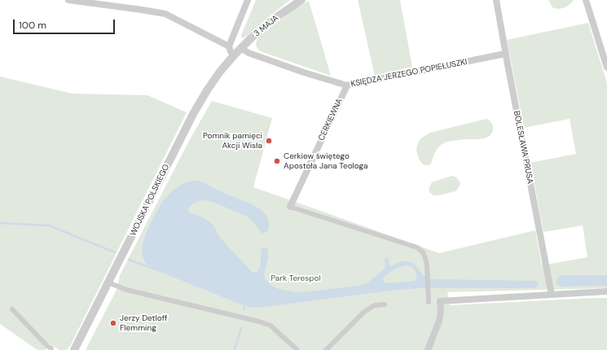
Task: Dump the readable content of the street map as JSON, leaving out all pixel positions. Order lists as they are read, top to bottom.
{
  "streets": {
    "street": [
      "3 MAJA",
      "KSIĘDZA JERZEGO POPIEŁUSZKI",
      "CERKIEWNA",
      "BOLESŁAWA PRUSA",
      "WOJSKA POLSKIEGO"
    ]
  },
  "crossings": [
    ["3 MAJA", "KSIĘDZA JERZEGO POPIEŁUSZKI"],
    ["3 MAJA", "WOJSKA POLSKIEGO"],
    ["KSIĘDZA JERZEGO POPIEŁUSZKI", "CERKIEWNA"],
    ["KSIĘDZA JERZEGO POPIEŁUSZKI", "BOLESŁAWA PRUSA"]
  ],
  "parks": ["Park Terespol"],
  "places": ["Pomnik pamięci Akcji Wisła", "Cerkiew świętego Apostoła Jana Teologa", "Jerzy Detloff Flemming"],
  "scale_bar": "100 m"
}
